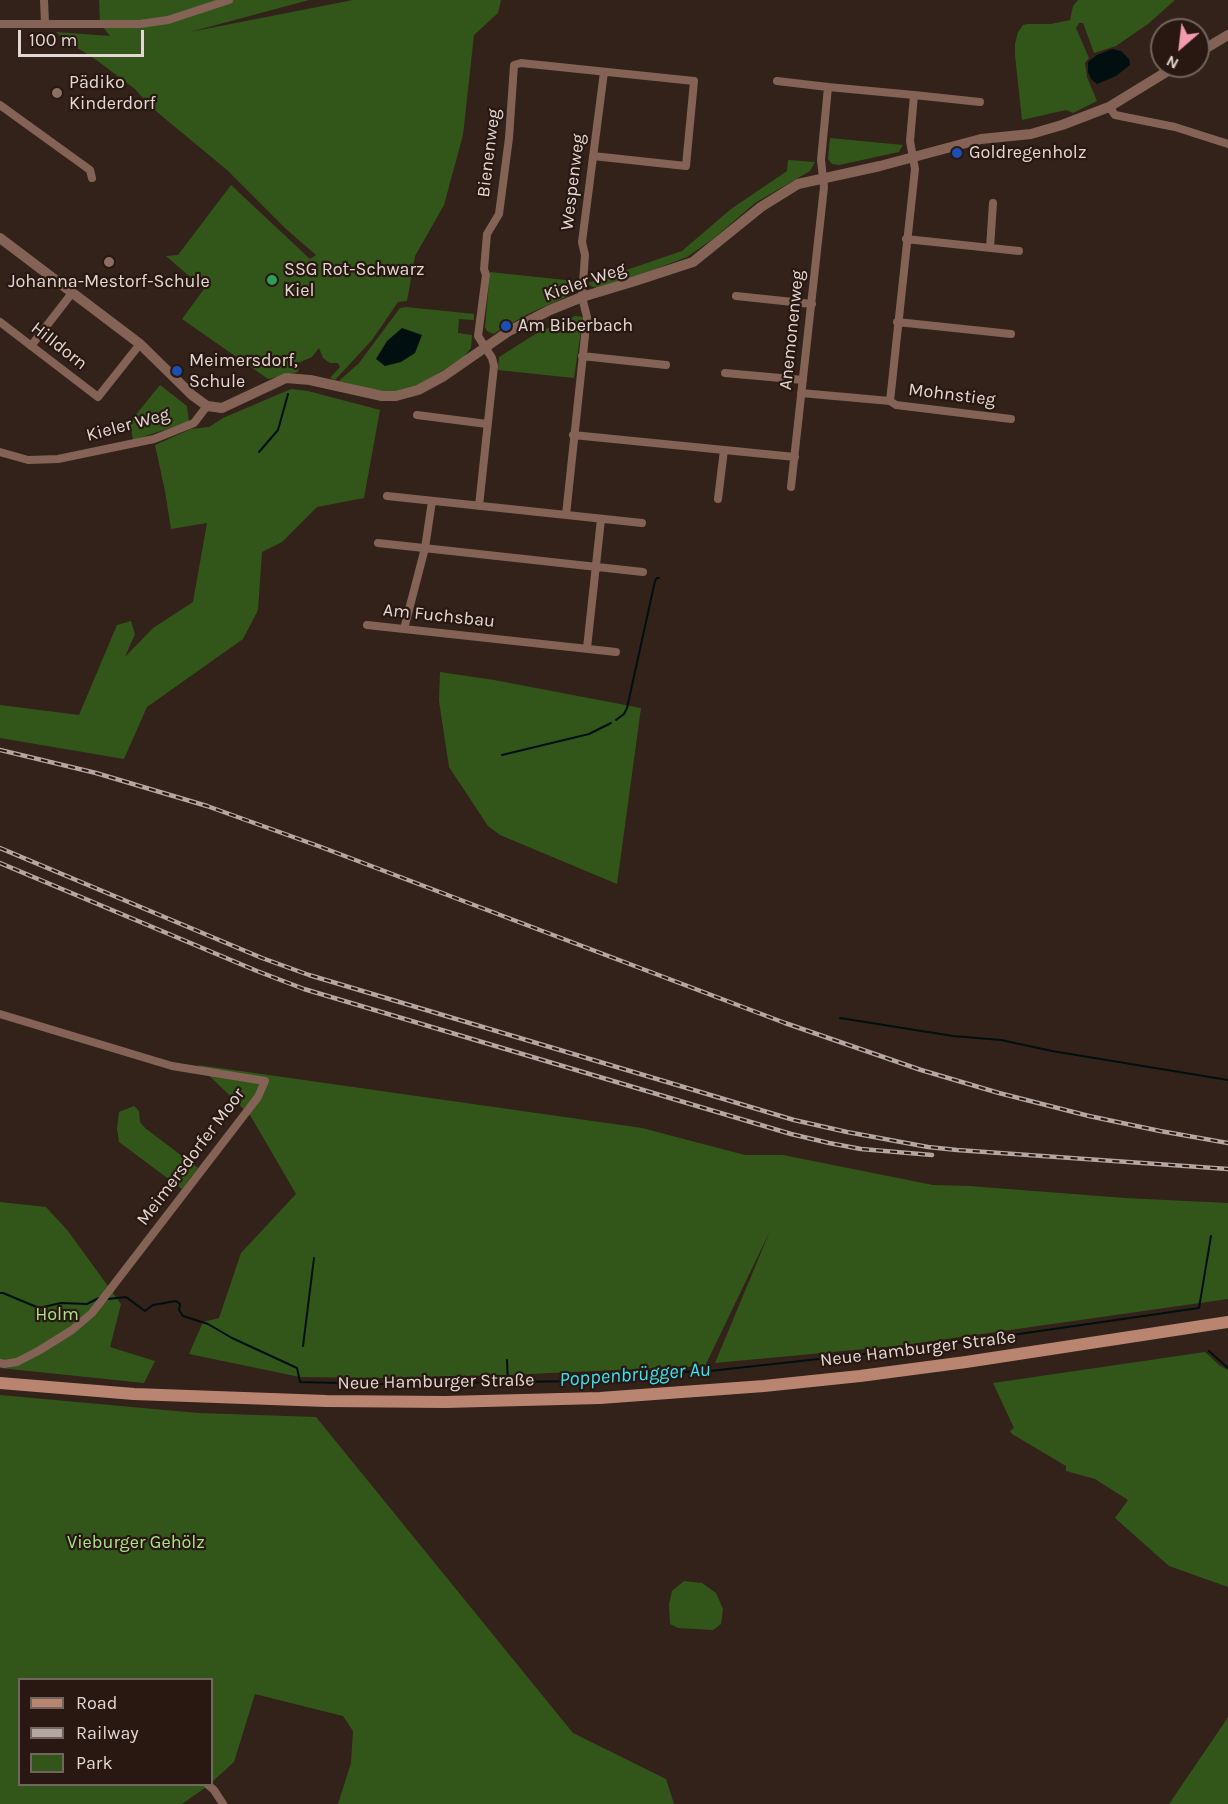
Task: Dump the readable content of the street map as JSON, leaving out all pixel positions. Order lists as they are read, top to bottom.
{
  "streets": {
    "main road": ["Neue Hamburger Straße"],
    "street": [
      "Bienenweg",
      "Wespenweg",
      "Kieler Weg",
      "Anemonenweg",
      "Hilldorn",
      "Mohnstieg",
      "Am Fuchsbau",
      "Meimersdorfer Moor"
    ]
  },
  "crossings": [
    ["Bienenweg", "Wespenweg"],
    ["Bienenweg", "Kieler Weg"],
    ["Wespenweg", "Kieler Weg"],
    ["Kieler Weg", "Anemonenweg"],
    ["Anemonenweg", "Mohnstieg"]
  ],
  "water": ["Poppenbrügger Au"],
  "parks": ["Holm", "Vieburger Gehölz"],
  "places": [
    "Pädiko Kinderdorf",
    "Goldregenholz",
    "Johanna-Mestorf-Schule",
    "SSG Rot-Schwarz Kiel",
    "Am Biberbach",
    "Meimersdorf, Schule"
  ],
  "legend": ["Road", "Railway", "Park"],
  "scale_bar": "100 m",
  "north": "bottom left"
}
